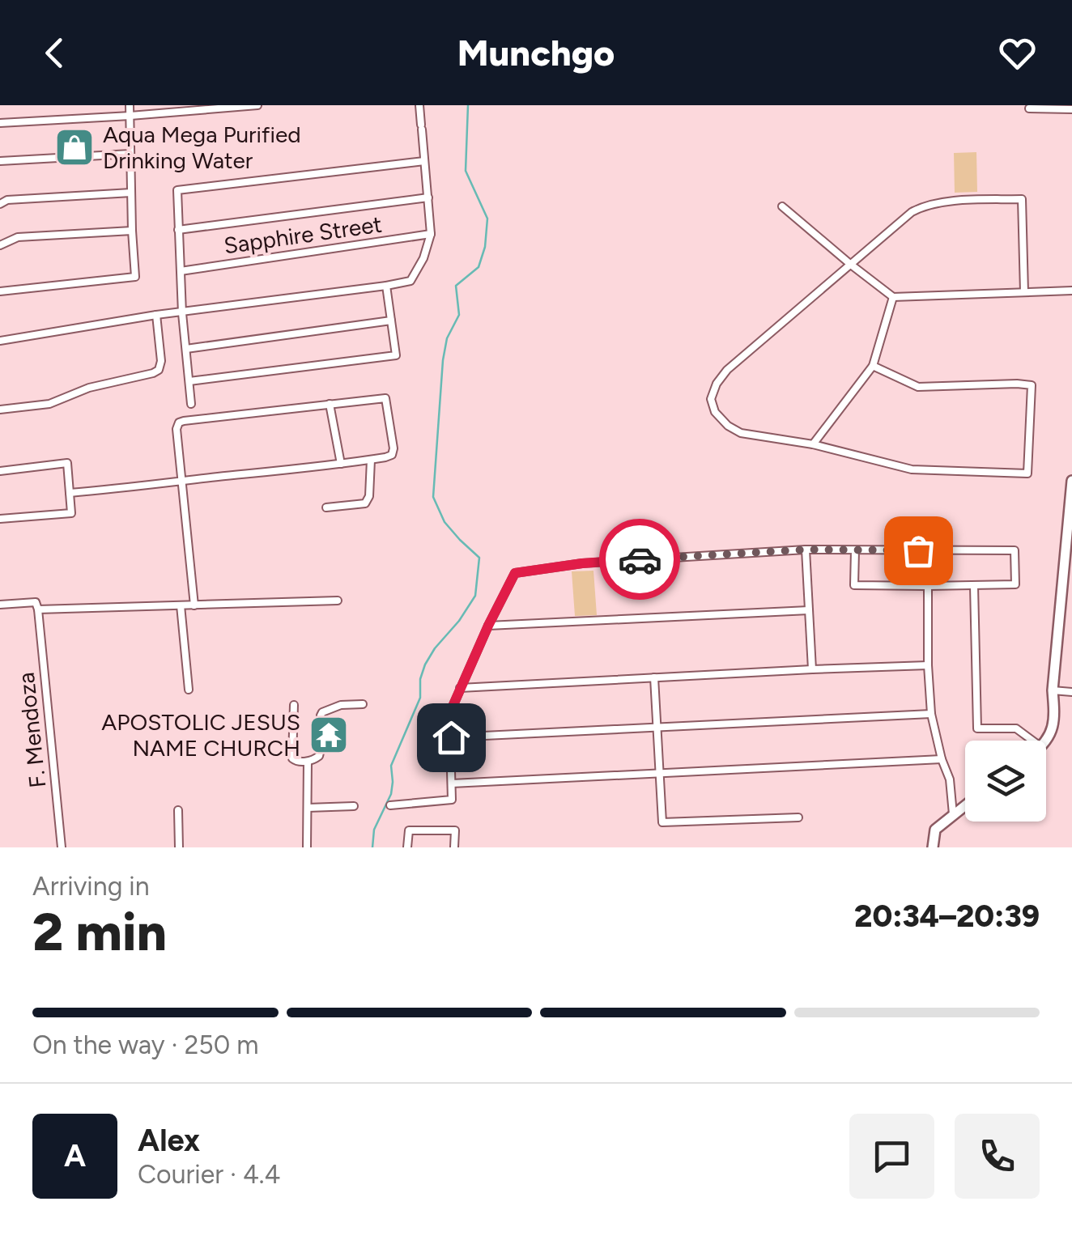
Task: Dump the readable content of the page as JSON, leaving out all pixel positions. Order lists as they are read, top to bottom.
{
  "streets": {
    "street": ["Sapphire Street", "F. Mendoza"]
  },
  "places": {
    "shop": ["Aqua Mega Purified Drinking Water"],
    "temple": ["APOSTOLIC JESUS NAME CHURCH"]
  },
  "page": {
    "header": "Munchgo",
    "heading": ["2 min", "Arriving in", "20:34–20:39"],
    "panel": ["Alex", "Courier · 4.4"],
    "bar": "On the way · 250 m",
    "round": "A"
  }
}
